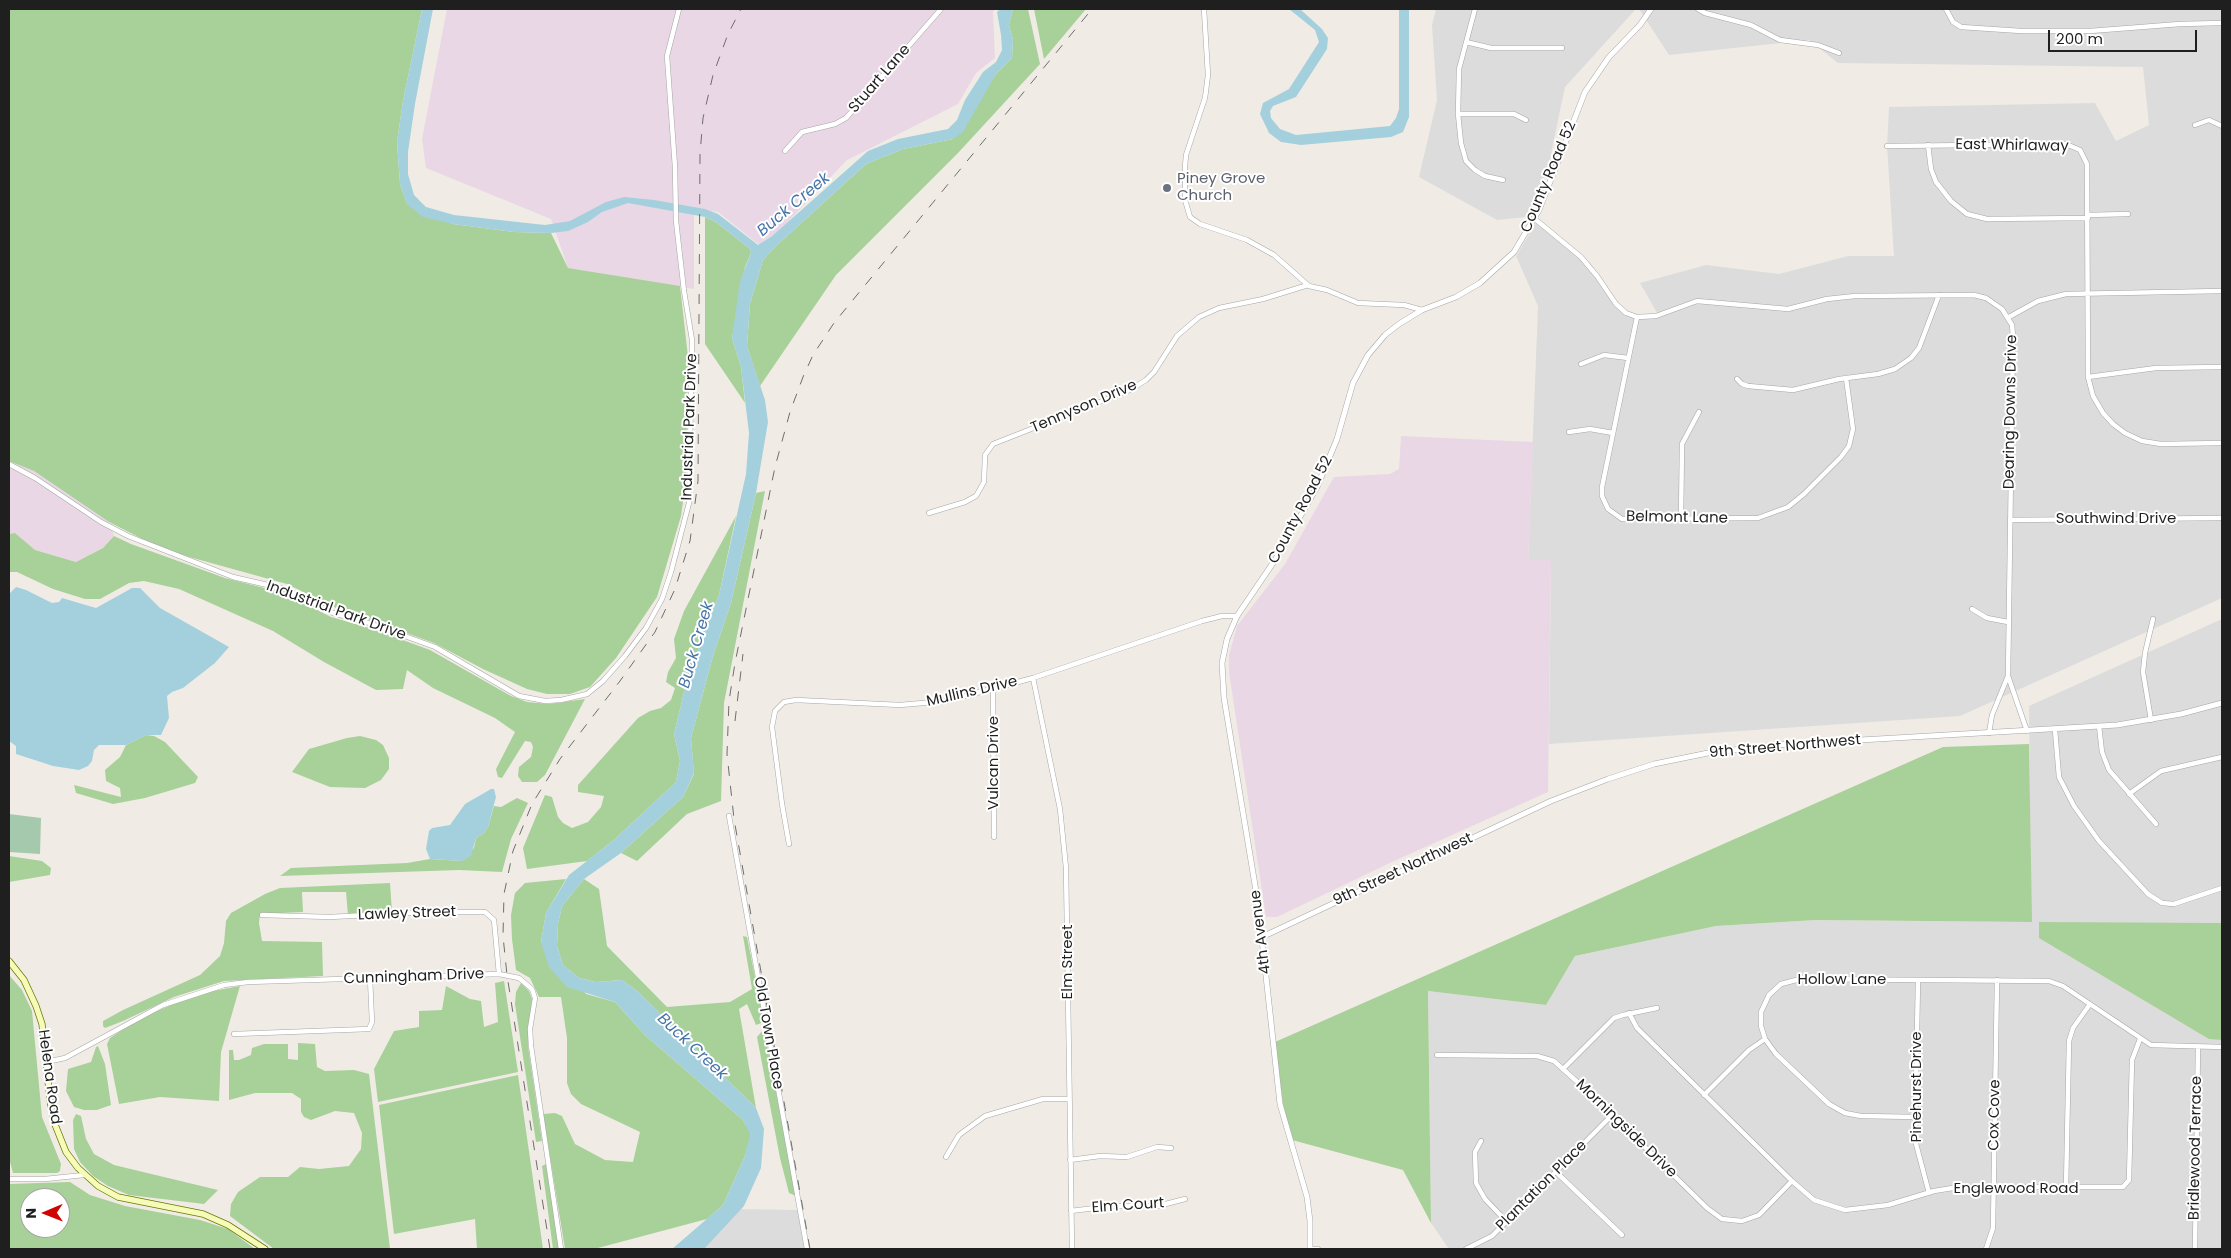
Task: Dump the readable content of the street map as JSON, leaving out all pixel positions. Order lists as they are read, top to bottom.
{
  "streets": {
    "main road": ["Helena Road"],
    "street": [
      "Stuart Lane",
      "East Whirlaway",
      "County Road 52",
      "Tennyson Drive",
      "Dearing Downs Drive",
      "Industrial Park Drive",
      "Belmont Lane",
      "Southwind Drive",
      "Mullins Drive",
      "9th Street Northwest",
      "Vulcan Drive",
      "Lawley Street",
      "4th Avenue",
      "Elm Street",
      "Cunningham Drive",
      "Hollow Lane",
      "Old Town Place",
      "Pinehurst Drive",
      "Cox Cove",
      "Morningside Drive",
      "Bridlewood Terrace",
      "Plantation Place",
      "Englewood Road",
      "Elm Court"
    ]
  },
  "crossings": [
    ["County Road 52", "Mullins Drive"],
    ["County Road 52", "4th Avenue"],
    ["Dearing Downs Drive", "Belmont Lane"],
    ["Dearing Downs Drive", "Southwind Drive"],
    ["Dearing Downs Drive", "9th Street Northwest"],
    ["Mullins Drive", "Vulcan Drive"],
    ["Mullins Drive", "4th Avenue"],
    ["Mullins Drive", "Elm Street"],
    ["9th Street Northwest", "4th Avenue"],
    ["Lawley Street", "Cunningham Drive"],
    ["Elm Street", "Elm Court"],
    ["Cunningham Drive", "Helena Road"],
    ["Hollow Lane", "Pinehurst Drive"],
    ["Hollow Lane", "Cox Cove"],
    ["Hollow Lane", "Bridlewood Terrace"],
    ["Hollow Lane", "Englewood Road"],
    ["Pinehurst Drive", "Englewood Road"],
    ["Cox Cove", "Englewood Road"],
    ["Morningside Drive", "Plantation Place"],
    ["Morningside Drive", "Englewood Road"]
  ],
  "water": ["Buck Creek"],
  "places": ["Piney Grove Church"],
  "scale_bar": "200 m",
  "north": "left"
}
